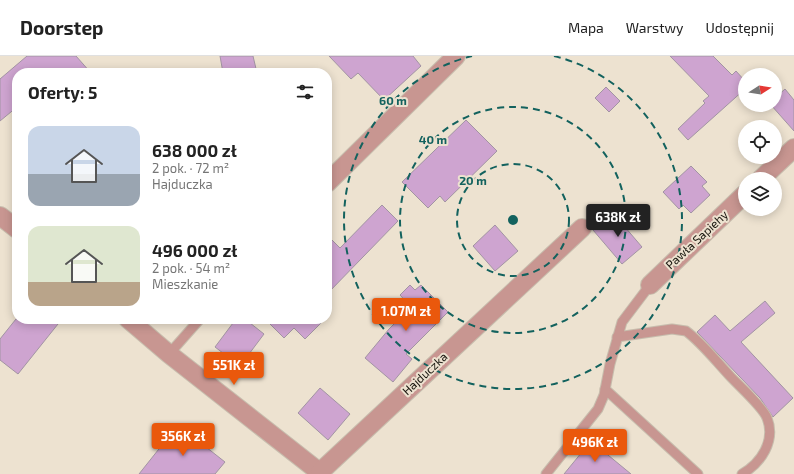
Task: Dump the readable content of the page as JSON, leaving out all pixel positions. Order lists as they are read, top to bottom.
{
  "streets": {
    "street": ["Pawła Sapiehy", "Hajduczka"]
  },
  "north": "right",
  "page": {
    "header": "Doorstep",
    "nav": ["Mapa", "Warstwy", "Udostępnij"],
    "heading": "Oferty: 5",
    "list": [
      {
        "name": "638 000 zł",
        "note": "2 pok. · 72 m² · Hajduczka"
      },
      {
        "name": "496 000 zł",
        "note": "2 pok. · 54 m² · Mieszkanie"
      }
    ],
    "price": [
      "638K zł",
      "1.07M zł",
      "551K zł",
      "356K zł",
      "496K zł"
    ]
  },
  "rings": ["60 m", "40 m", "20 m"]
}
